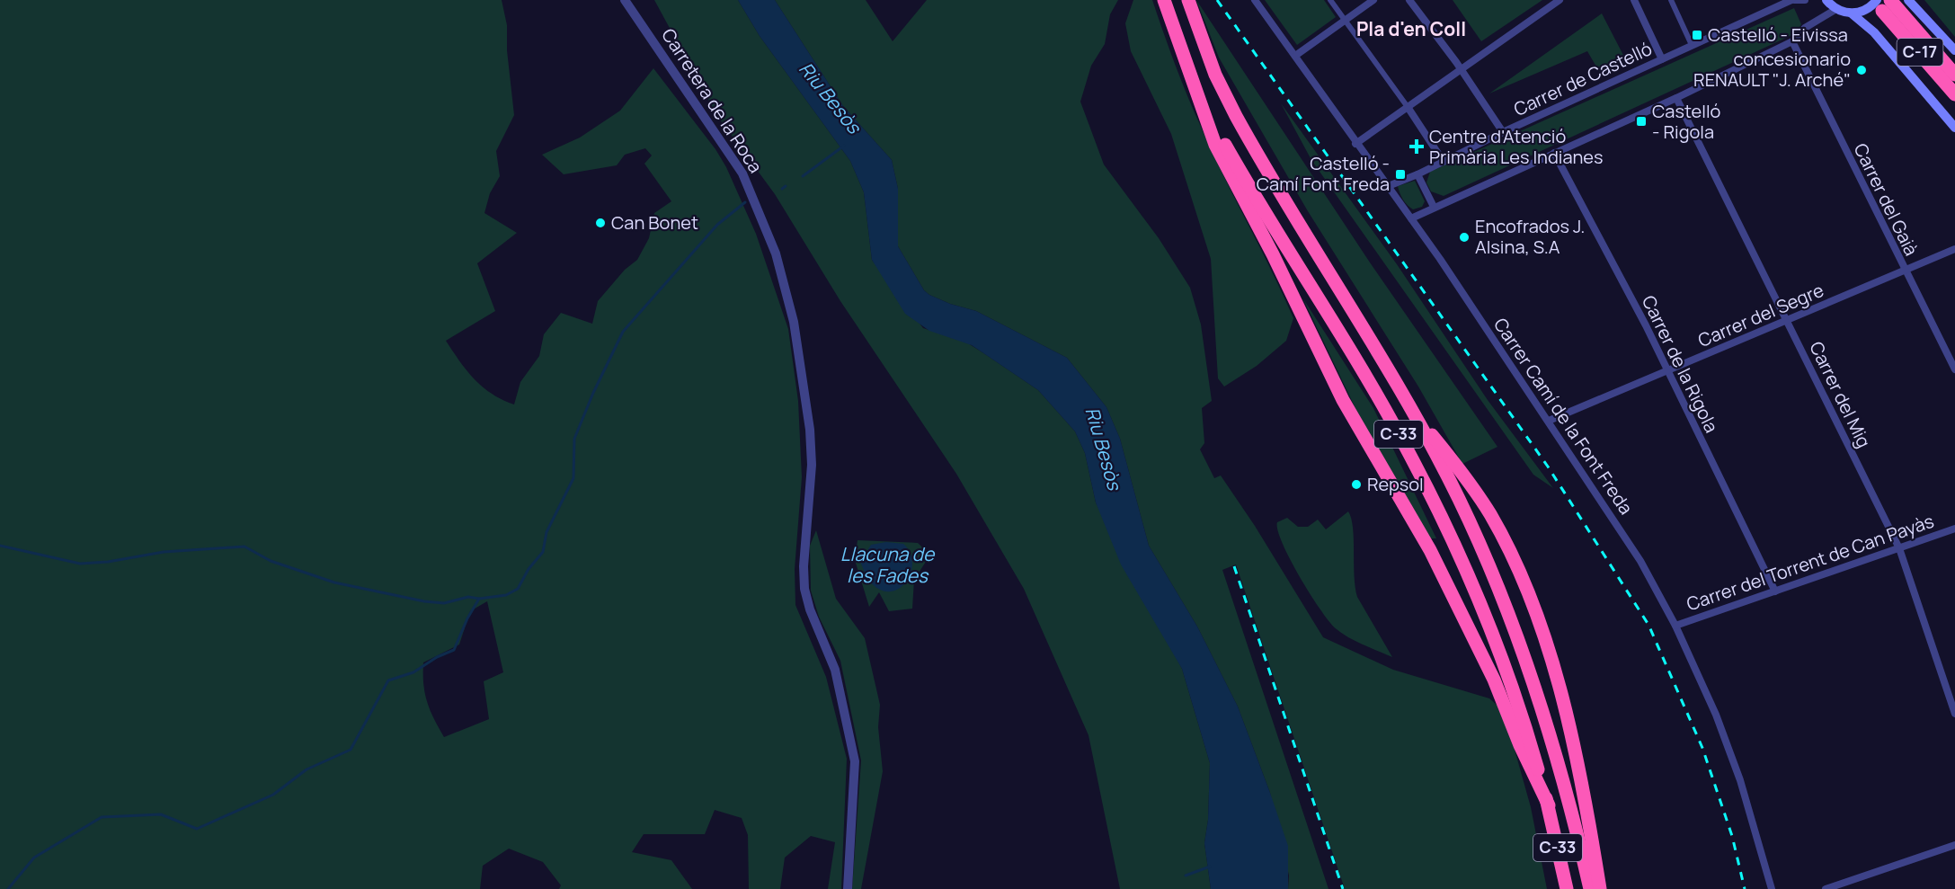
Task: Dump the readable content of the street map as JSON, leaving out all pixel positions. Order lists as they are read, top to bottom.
{
  "streets": {
    "highway": ["C-17", "C-33"],
    "street": [
      "Carrer de Castelló",
      "Carretera de la Roca",
      "Carrer del Gaià",
      "Carrer del Segre",
      "Carrer de la Rigola",
      "Carrer del Mig",
      "Carrer Camí de la Font Freda",
      "Carrer del Torrent de Can Payàs"
    ]
  },
  "crossings": [
    ["Carrer de Castelló", "Carrer Camí de la Font Freda"],
    ["Carrer del Gaià", "Carrer del Segre"],
    ["Carrer del Segre", "Carrer de la Rigola"],
    ["Carrer del Segre", "Carrer del Mig"],
    ["Carrer del Segre", "Carrer Camí de la Font Freda"],
    ["Carrer de la Rigola", "Carrer del Torrent de Can Payàs"],
    ["Carrer del Mig", "Carrer del Torrent de Can Payàs"],
    ["Carrer Camí de la Font Freda", "Carrer del Torrent de Can Payàs"]
  ],
  "districts": ["Pla d'en Coll"],
  "water": ["Riu Besòs", "Llacuna de les Fades"],
  "places": {
    "transit": ["Castelló - Eivissa", "Castelló - Rigola", "Castelló - Camí Font Freda"],
    "other": [
      "concesionario RENAULT \"J. Arché\"",
      "Can Bonet",
      "Encofrados J. Alsina, S.A",
      "Repsol"
    ],
    "health": ["Centre d'Atenció Primària Les Indianes"]
  }
}
